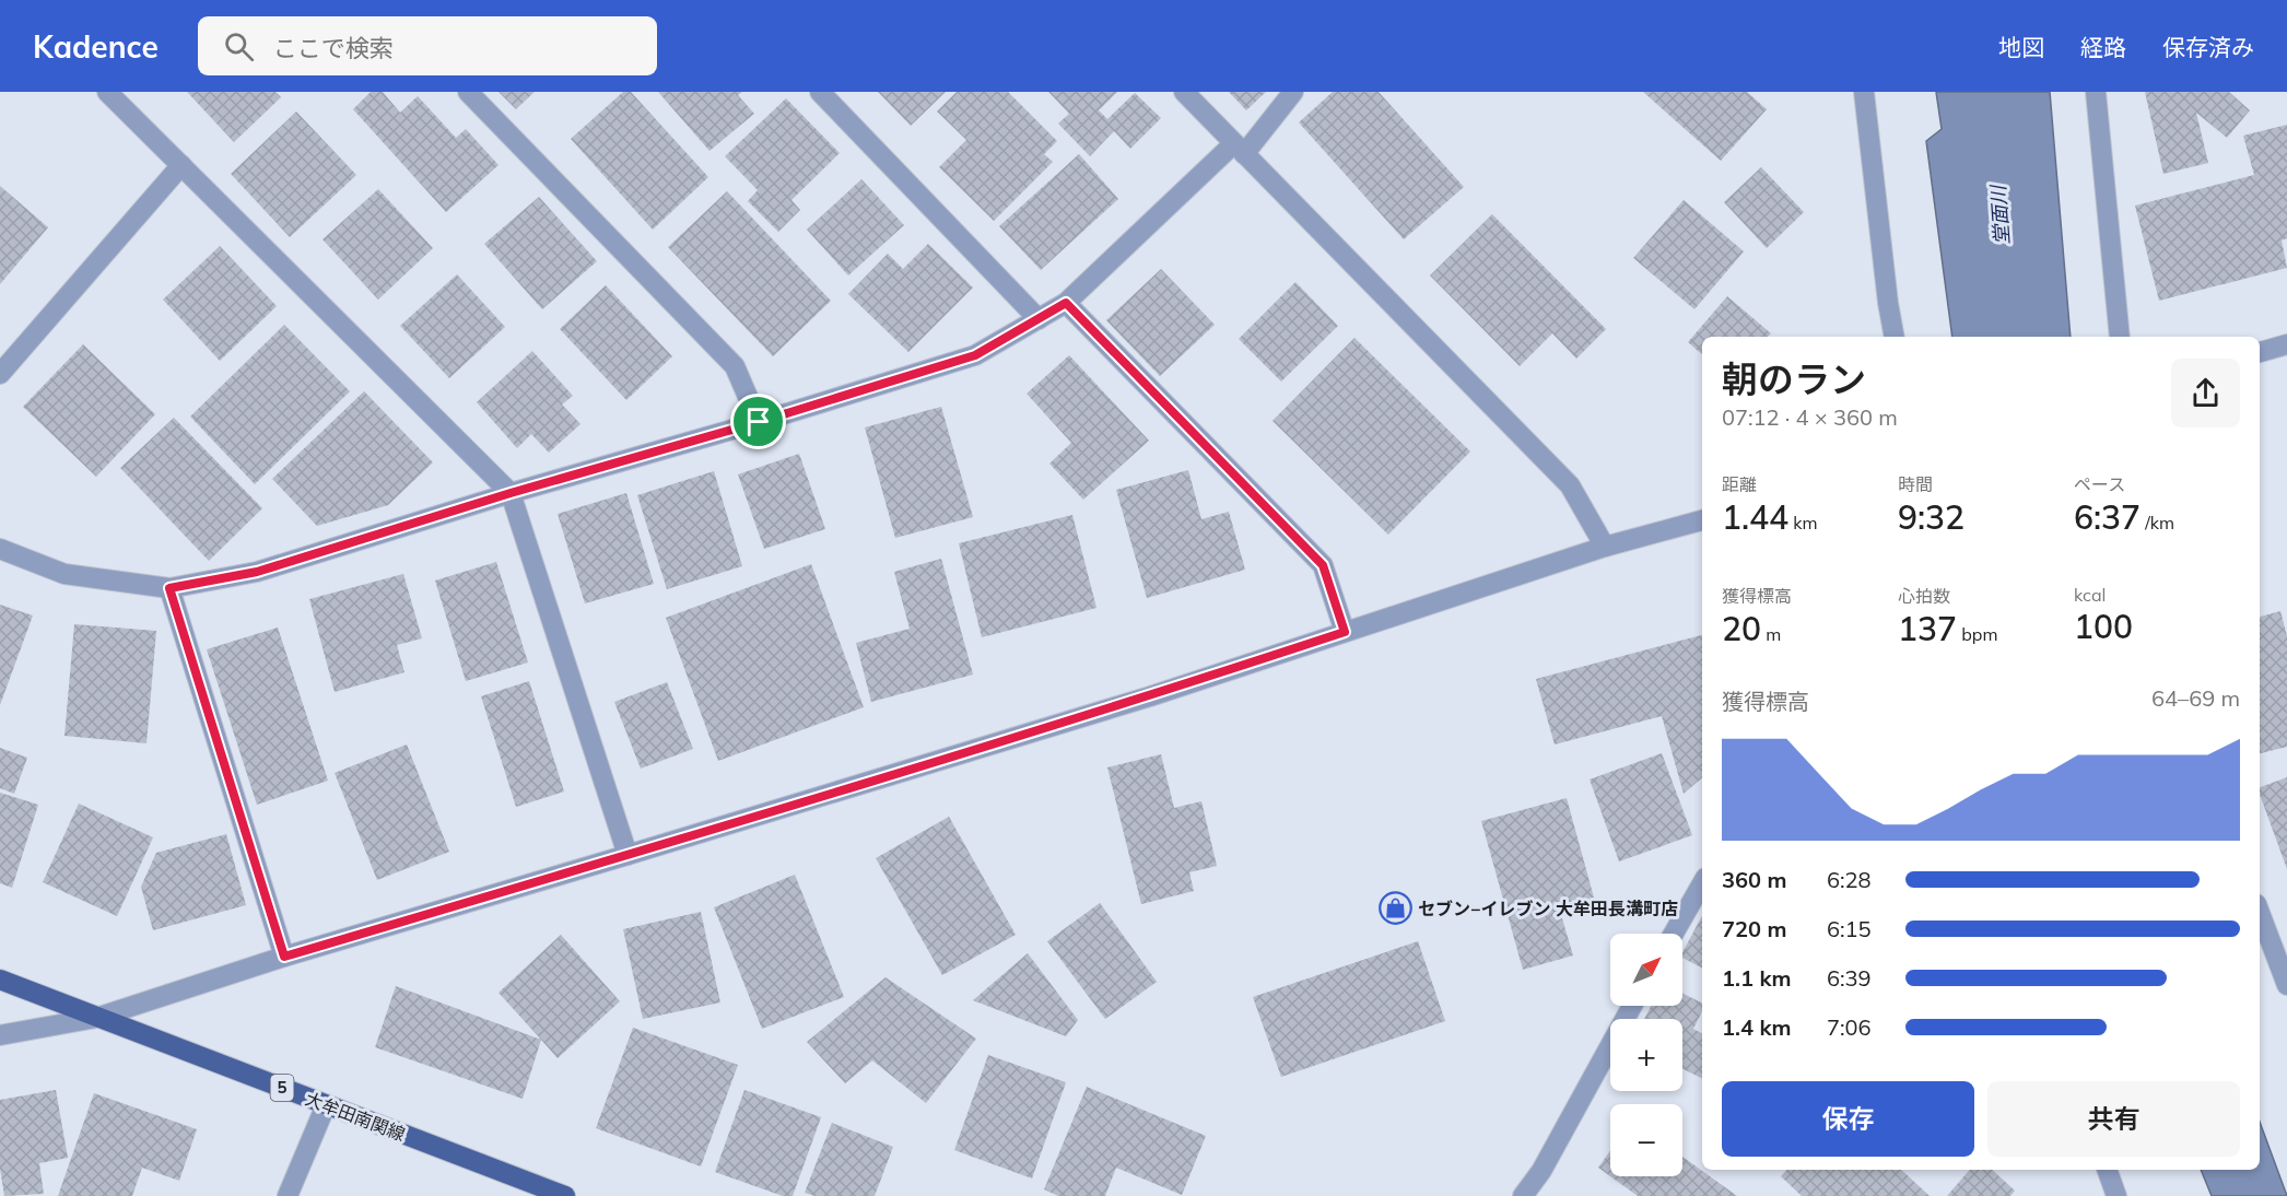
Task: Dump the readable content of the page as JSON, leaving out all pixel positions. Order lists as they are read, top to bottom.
{
  "streets": {
    "main road": ["5", "大牟田南関線"]
  },
  "water": ["堂面川"],
  "places": {
    "shop": ["セブン−イレブン 大牟田長溝町店"]
  },
  "north": "top right",
  "page": {
    "header": "Kadence",
    "search": "ここで検索",
    "nav": ["地図", "経路", "保存済み"],
    "heading": ["朝のラン", "07:12 · 4 × 360 m"],
    "stats": [
      ["距離", "1.44 km"],
      ["時間", "9:32"],
      ["ペース", "6:37 /km"],
      ["獲得標高", "20 m"],
      ["心拍数", "137 bpm"],
      ["kcal", "100"]
    ],
    "chart": ["獲得標高", "64–69 m"],
    "list": [
      {
        "name": "360 m",
        "note": "6:28"
      },
      {
        "name": "720 m",
        "note": "6:15"
      },
      {
        "name": "1.1 km",
        "note": "6:39"
      },
      {
        "name": "1.4 km",
        "note": "7:06"
      }
    ],
    "map_buttons": ["+", "−"],
    "buttons": ["保存", "共有"]
  }
}
